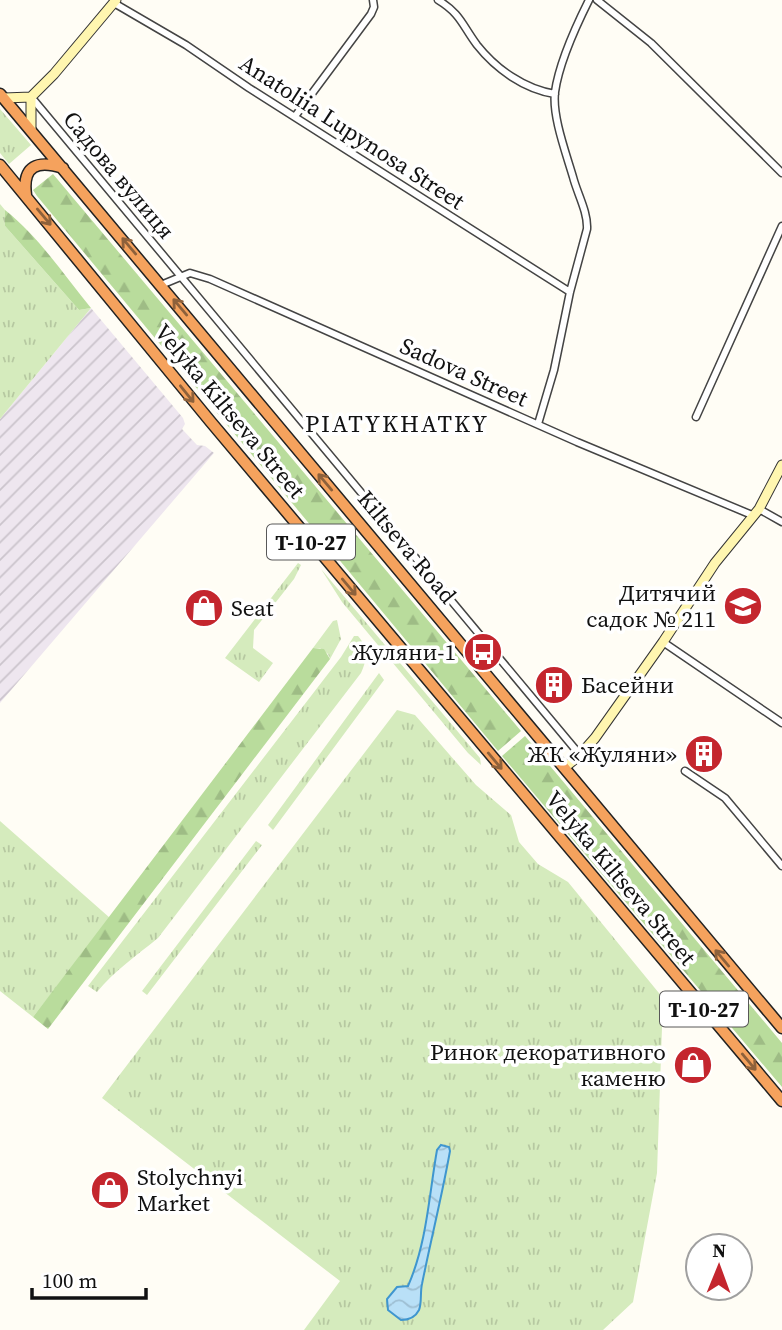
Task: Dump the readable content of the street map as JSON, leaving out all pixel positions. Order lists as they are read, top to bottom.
{
  "streets": {
    "highway": ["Velyka Kiltseva Street", "Т-10-27", "Kiltseva Road"],
    "street": ["Anatoliia Lupynosa Street", "Садова вулиця", "Sadova Street"]
  },
  "crossings": [
    ["Садова вулиця", "Sadova Street"]
  ],
  "one_way": ["Velyka Kiltseva Street", "Kiltseva Road"],
  "districts": ["PIATYKHATKY"],
  "places": {
    "school or university": ["Дитячий садок № 211"],
    "shop": ["Seat", "Ринок декоративного каменю", "Stolychnyi Market"],
    "bus stop": ["Жуляни-1"],
    "building": ["Басейни", "ЖК «Жуляни»"]
  },
  "scale_bar": "100 m",
  "north": "top"
}
